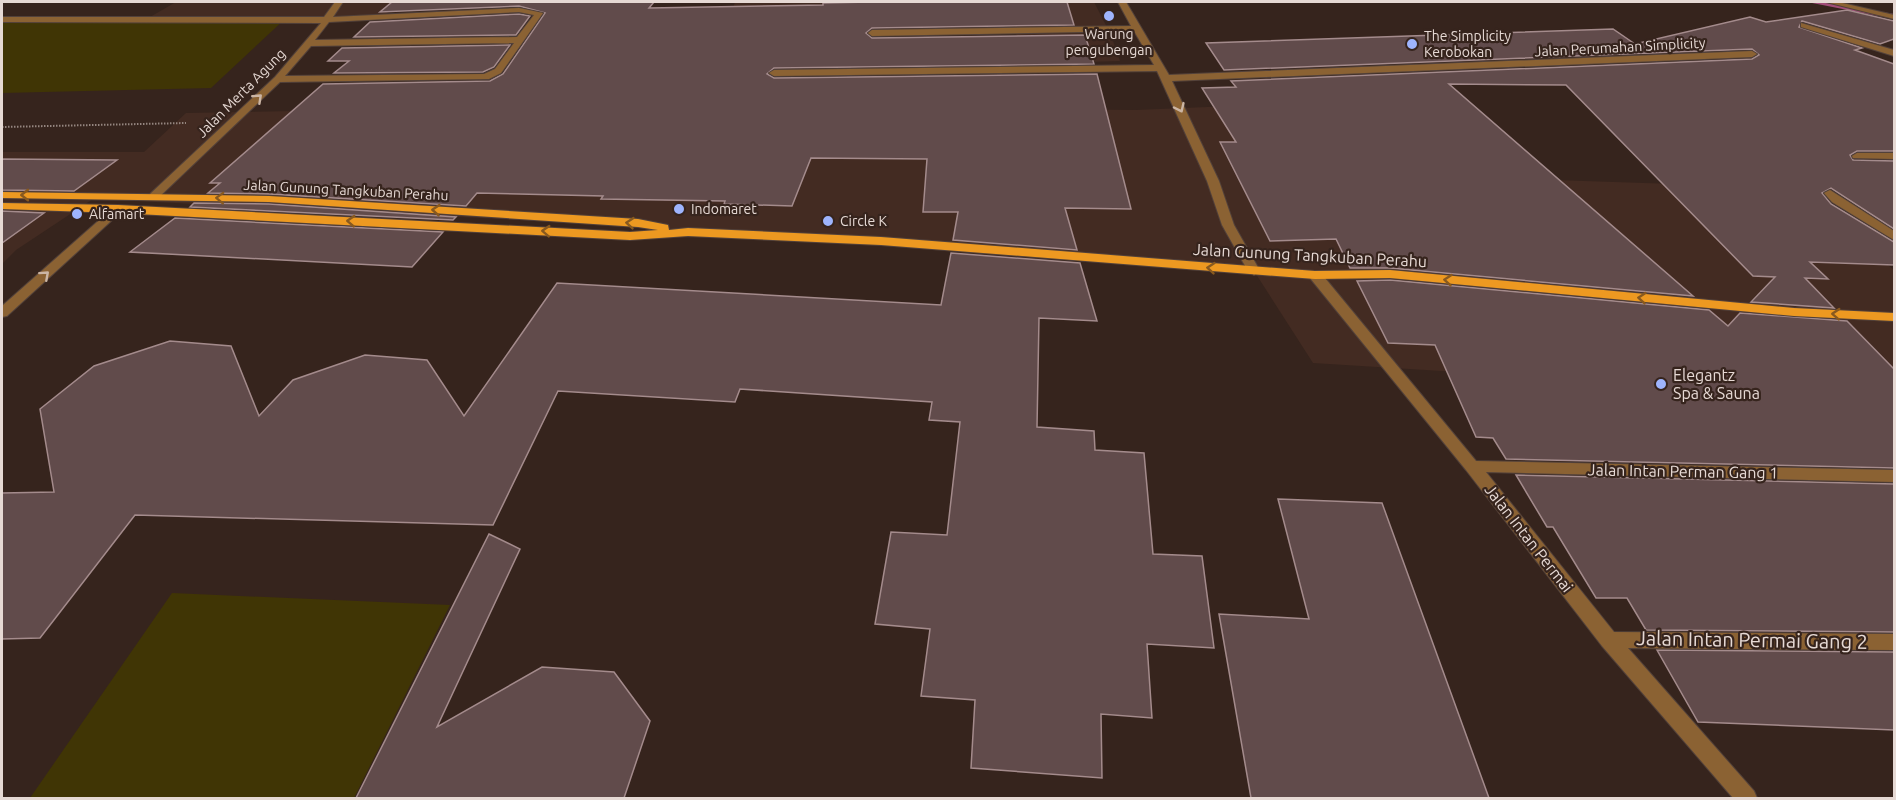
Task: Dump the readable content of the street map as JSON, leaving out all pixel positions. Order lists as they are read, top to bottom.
{
  "streets": {
    "main road": ["Jalan Gunung Tangkuban Perahu"],
    "street": [
      "Jalan Perumahan Simplicity",
      "Jalan Merta Agung",
      "Jalan Intan Perman Gang 1",
      "Jalan Intan Permai",
      "Jalan Intan Permai Gang 2"
    ]
  },
  "crossings": [
    ["Jalan Merta Agung", "Jalan Gunung Tangkuban Perahu"],
    ["Jalan Gunung Tangkuban Perahu", "Jalan Intan Permai"],
    ["Jalan Intan Perman Gang 1", "Jalan Intan Permai"],
    ["Jalan Intan Permai", "Jalan Intan Permai Gang 2"]
  ],
  "one_way": ["Jalan Gunung Tangkuban Perahu"],
  "places": [
    "Warung pengubengan",
    "The Simplicity Kerobokan",
    "Indomaret",
    "Alfamart",
    "Circle K",
    "Elegantz Spa & Sauna"
  ]
}
